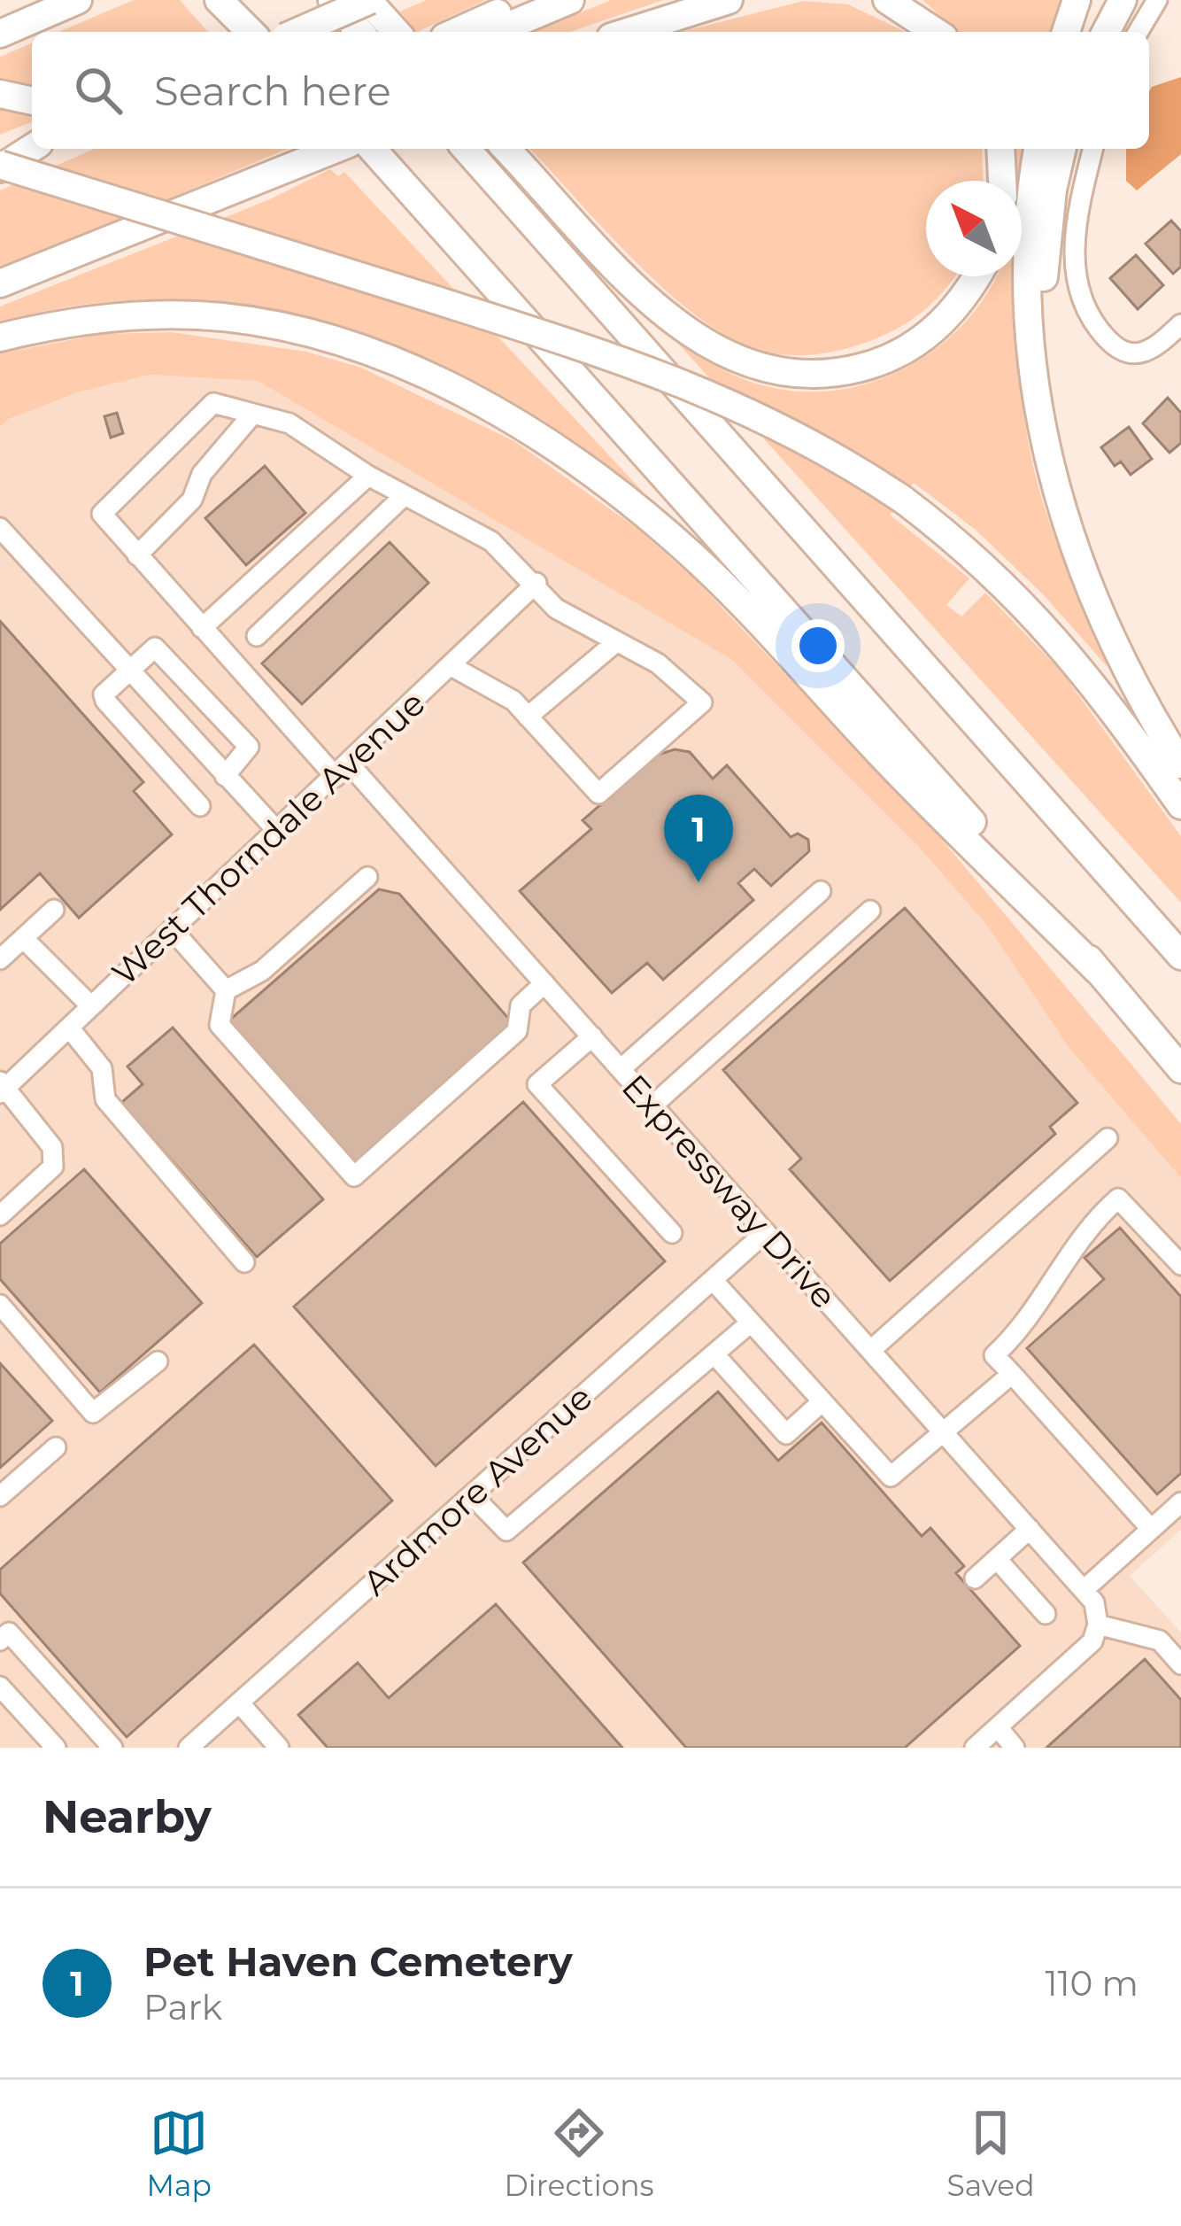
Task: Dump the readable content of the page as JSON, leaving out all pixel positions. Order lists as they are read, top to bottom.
{
  "streets": {
    "street": ["West Thorndale Avenue", "Expressway Drive", "Ardmore Avenue"]
  },
  "crossings": [
    ["West Thorndale Avenue", "Expressway Drive"],
    ["Expressway Drive", "Ardmore Avenue"]
  ],
  "north": "top left",
  "page": {
    "search": "Search here",
    "pins": "1",
    "heading": "Nearby",
    "list": [
      {
        "mark": "1",
        "name": "Pet Haven Cemetery",
        "note": "Park",
        "value": "110 m"
      }
    ],
    "nav": ["Map", "Directions", "Saved"]
  }
}
